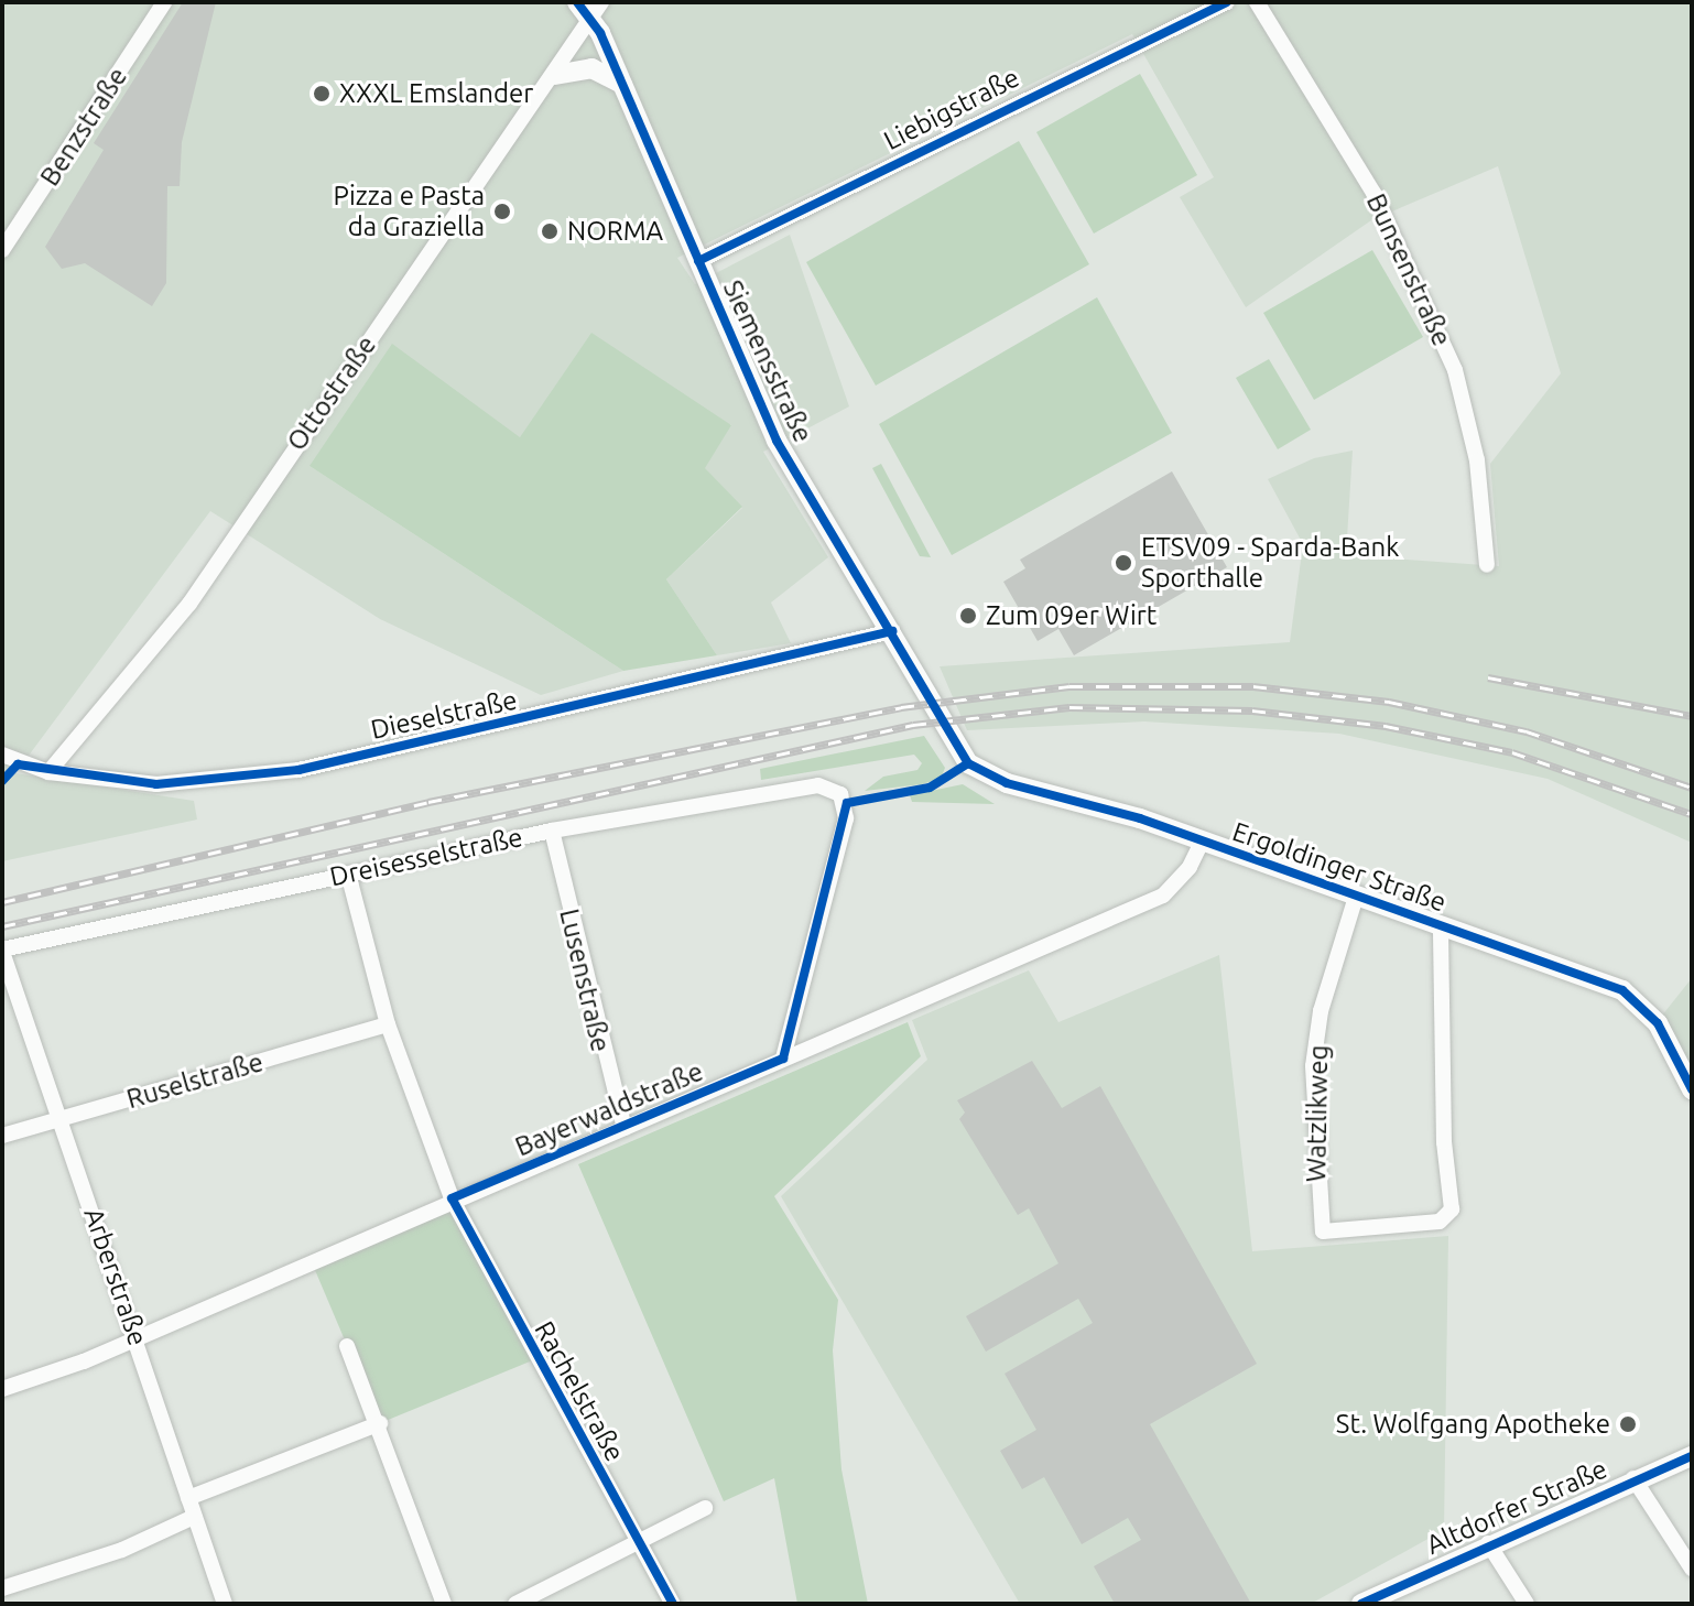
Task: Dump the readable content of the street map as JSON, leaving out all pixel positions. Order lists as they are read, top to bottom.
{
  "streets": {
    "main road": ["Siemensstraße", "Ergoldinger Straße", "Altdorfer Straße"],
    "street": [
      "Liebigstraße",
      "Benzstraße",
      "Bunsenstraße",
      "Ottostraße",
      "Dieselstraße",
      "Dreisesselstraße",
      "Lusenstraße",
      "Ruselstraße",
      "Bayerwaldstraße",
      "Watzlikweg",
      "Arberstraße",
      "Rachelstraße"
    ]
  },
  "crossings": [
    ["Liebigstraße", "Siemensstraße"],
    ["Siemensstraße", "Ottostraße"],
    ["Siemensstraße", "Dieselstraße"],
    ["Siemensstraße", "Ergoldinger Straße"],
    ["Ottostraße", "Dieselstraße"],
    ["Dreisesselstraße", "Lusenstraße"],
    ["Dreisesselstraße", "Bayerwaldstraße"],
    ["Dreisesselstraße", "Arberstraße"],
    ["Dreisesselstraße", "Rachelstraße"],
    ["Ergoldinger Straße", "Bayerwaldstraße"],
    ["Ergoldinger Straße", "Watzlikweg"],
    ["Lusenstraße", "Bayerwaldstraße"],
    ["Ruselstraße", "Arberstraße"],
    ["Ruselstraße", "Rachelstraße"],
    ["Bayerwaldstraße", "Arberstraße"],
    ["Bayerwaldstraße", "Rachelstraße"]
  ],
  "places": [
    "XXXL Emslander",
    "Pizza e Pasta da Graziella",
    "NORMA",
    "ETSV09 - Sparda-Bank Sporthalle",
    "Zum 09er Wirt",
    "St. Wolfgang Apotheke"
  ]
}
